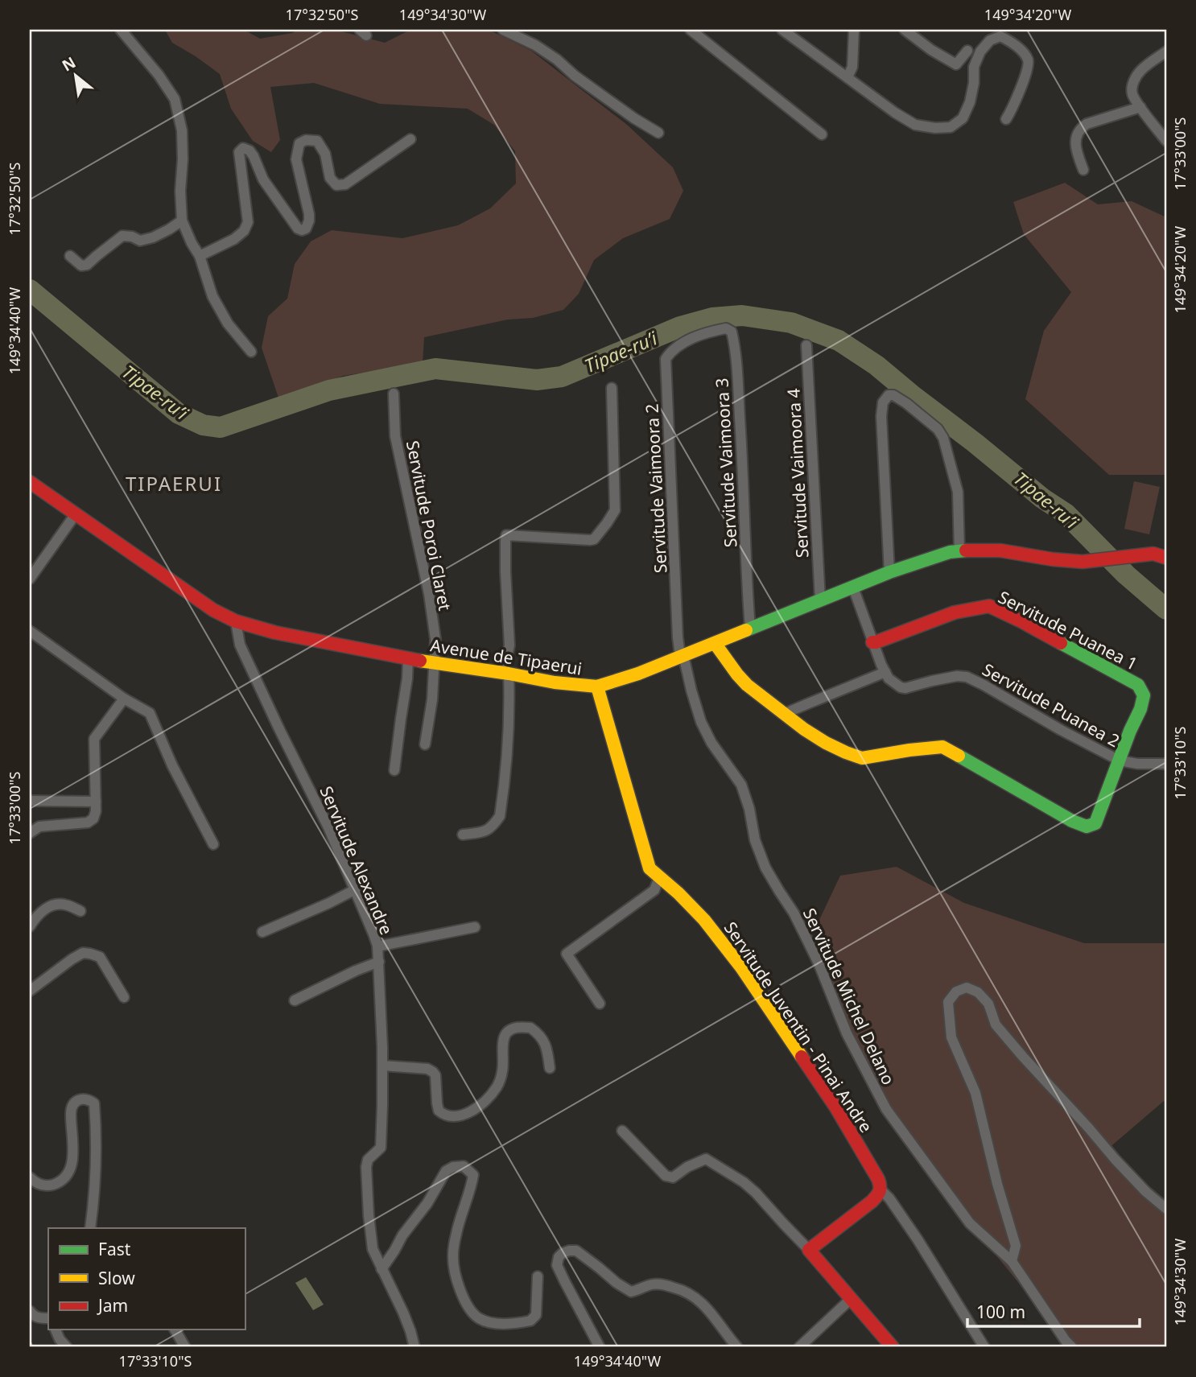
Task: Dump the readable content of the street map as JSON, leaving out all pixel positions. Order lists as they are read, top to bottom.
{
  "streets": {
    "street": [
      "Servitude Vaimoora 3",
      "Servitude Vaimoora 4",
      "Servitude Vaimoora 2",
      "Servitude Poroi Claret",
      "Servitude Puanea 1",
      "Avenue de Tipaerui",
      "Servitude Puanea 2",
      "Servitude Alexandre",
      "Servitude Michel Delano",
      "Servitude Juventin - Pinai Andre"
    ]
  },
  "crossings": [
    ["Servitude Vaimoora 3", "Servitude Vaimoora 2"],
    ["Servitude Vaimoora 3", "Avenue de Tipaerui"],
    ["Servitude Vaimoora 4", "Avenue de Tipaerui"],
    ["Servitude Vaimoora 2", "Avenue de Tipaerui"],
    ["Servitude Vaimoora 2", "Servitude Michel Delano"],
    ["Servitude Poroi Claret", "Avenue de Tipaerui"],
    ["Servitude Puanea 1", "Servitude Puanea 2"],
    ["Avenue de Tipaerui", "Servitude Alexandre"],
    ["Avenue de Tipaerui", "Servitude Michel Delano"],
    ["Avenue de Tipaerui", "Servitude Juventin - Pinai Andre"]
  ],
  "districts": ["TIPAERUI"],
  "water": ["Tipae-ru’i"],
  "legend": ["Fast", "Slow", "Jam"],
  "scale_bar": "100 m",
  "north": "top left",
  "coordinates": [
    "17°32'50\"S",
    "149°34'30\"W",
    "149°34'20\"W",
    "17°33'00\"S",
    "149°34'40\"W",
    "17°33'10\"S"
  ]
}
